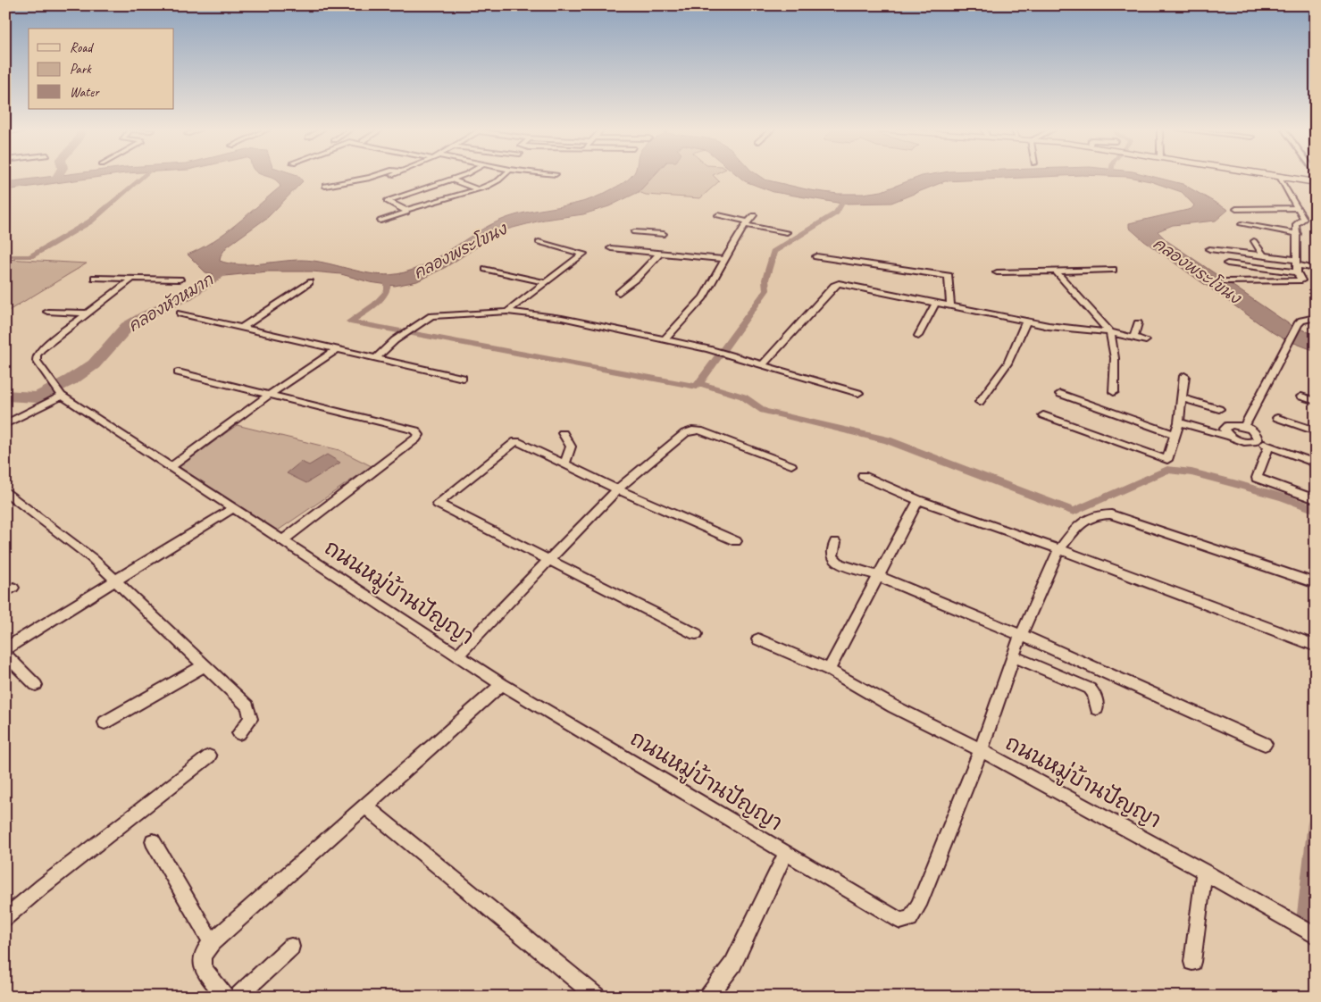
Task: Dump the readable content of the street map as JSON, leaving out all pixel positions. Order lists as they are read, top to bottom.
{
  "streets": {
    "street": ["ถนนหมู่บ้านปัญญา"]
  },
  "water": ["คลองพระโขนง", "คลองหัวหมาก"],
  "legend": ["Road", "Park", "Water"]
}
